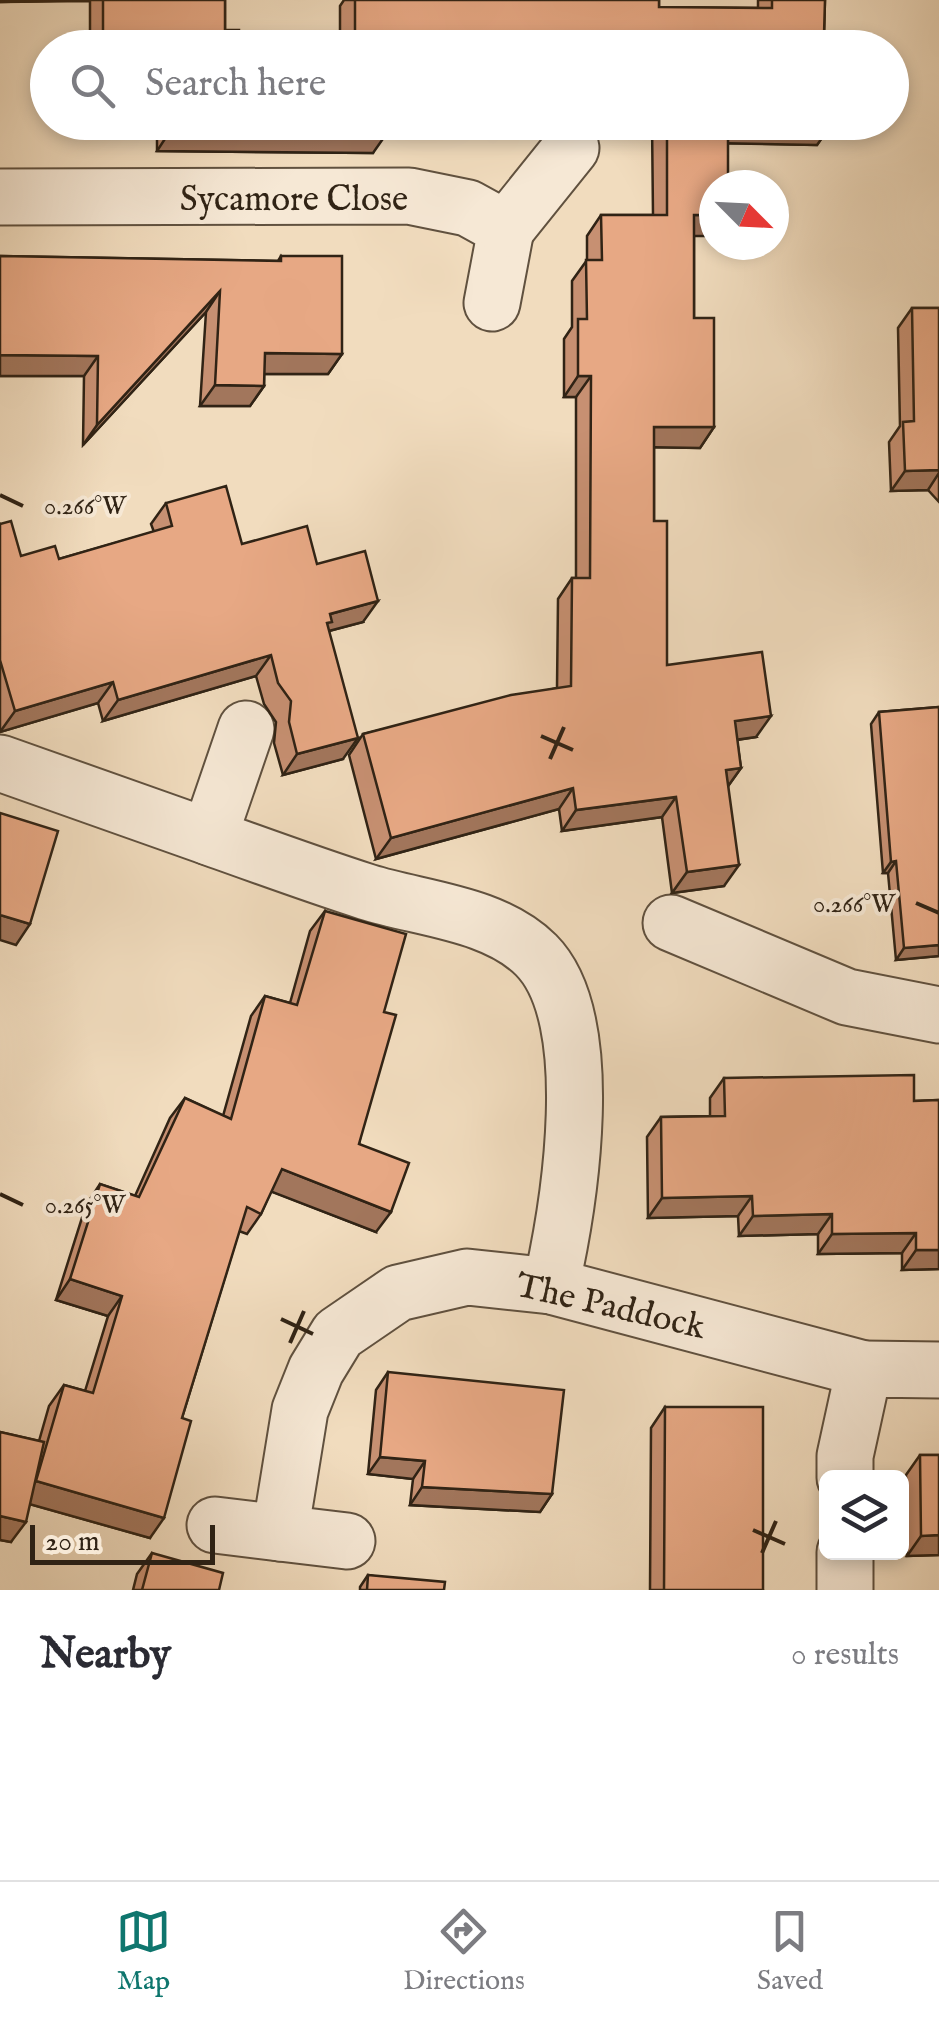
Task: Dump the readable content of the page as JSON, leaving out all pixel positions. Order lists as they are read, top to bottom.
{
  "streets": {
    "street": ["Sycamore Close", "The Paddock"]
  },
  "scale_bar": "20 m",
  "north": "bottom right",
  "page": {
    "search": "Search here",
    "scale": "20 m",
    "heading": ["Nearby", "0 results"],
    "nav": ["Map", "Directions", "Saved"]
  },
  "coordinates": ["0.266°W", "0.265°W"]
}
